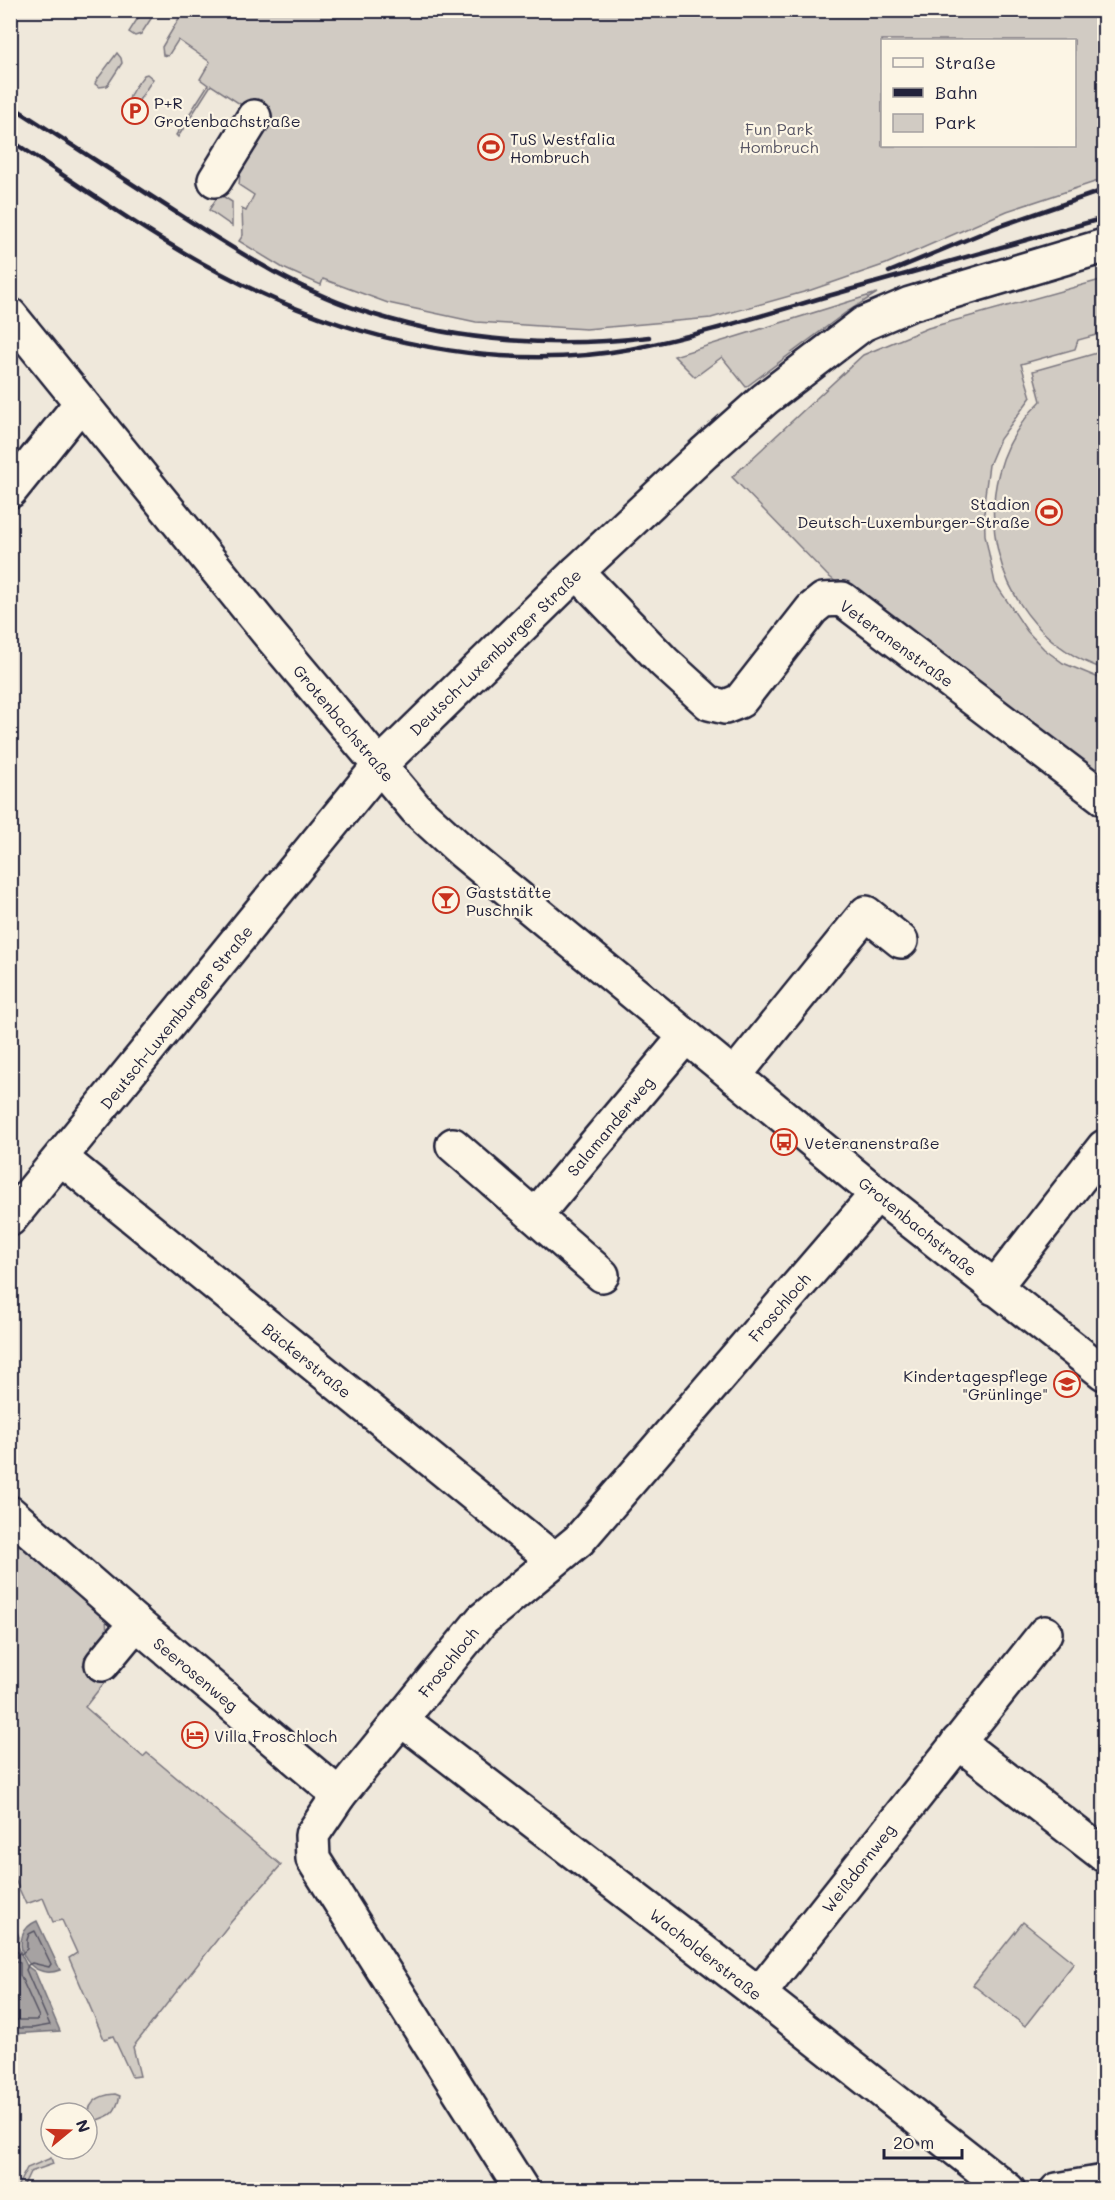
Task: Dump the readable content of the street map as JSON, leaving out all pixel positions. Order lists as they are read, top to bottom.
{
  "streets": {
    "street": [
      "Veteranenstraße",
      "Deutsch-Luxemburger Straße",
      "Grotenbachstraße",
      "Salamanderweg",
      "Froschloch",
      "Bäckerstraße",
      "Seerosenweg",
      "Weißdornweg",
      "Wacholderstraße"
    ]
  },
  "crossings": [
    ["Veteranenstraße", "Deutsch-Luxemburger Straße"],
    ["Deutsch-Luxemburger Straße", "Grotenbachstraße"],
    ["Deutsch-Luxemburger Straße", "Bäckerstraße"],
    ["Grotenbachstraße", "Salamanderweg"],
    ["Grotenbachstraße", "Froschloch"],
    ["Froschloch", "Bäckerstraße"],
    ["Froschloch", "Seerosenweg"],
    ["Froschloch", "Wacholderstraße"],
    ["Weißdornweg", "Wacholderstraße"]
  ],
  "parks": ["Fun Park Hombruch"],
  "places": {
    "parking": ["P+R Grotenbachstraße"],
    "sports": ["TuS Westfalia Hombruch", "Stadion Deutsch-Luxemburger-Straße"],
    "bar": ["Gaststätte Puschnik"],
    "bus stop": ["Veteranenstraße"],
    "school or university": ["Kindertagespflege \"Grünlinge\""],
    "hotel": ["Villa Froschloch"]
  },
  "legend": ["Straße", "Bahn", "Park"],
  "scale_bar": "20 m",
  "north": "right"
}
